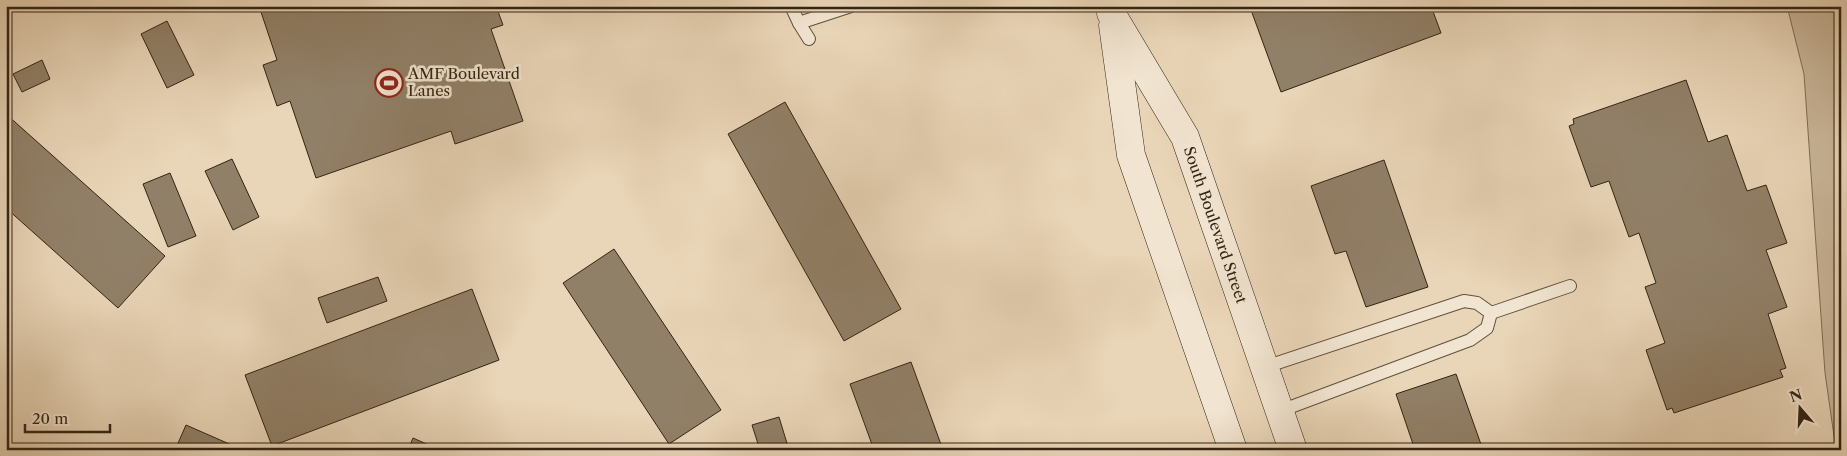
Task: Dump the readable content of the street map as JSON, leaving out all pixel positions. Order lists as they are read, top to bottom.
{
  "streets": {
    "main road": ["South Boulevard Street"]
  },
  "places": {
    "sports": ["AMF Boulevard Lanes"]
  },
  "scale_bar": "20 m",
  "north": "top"
}
